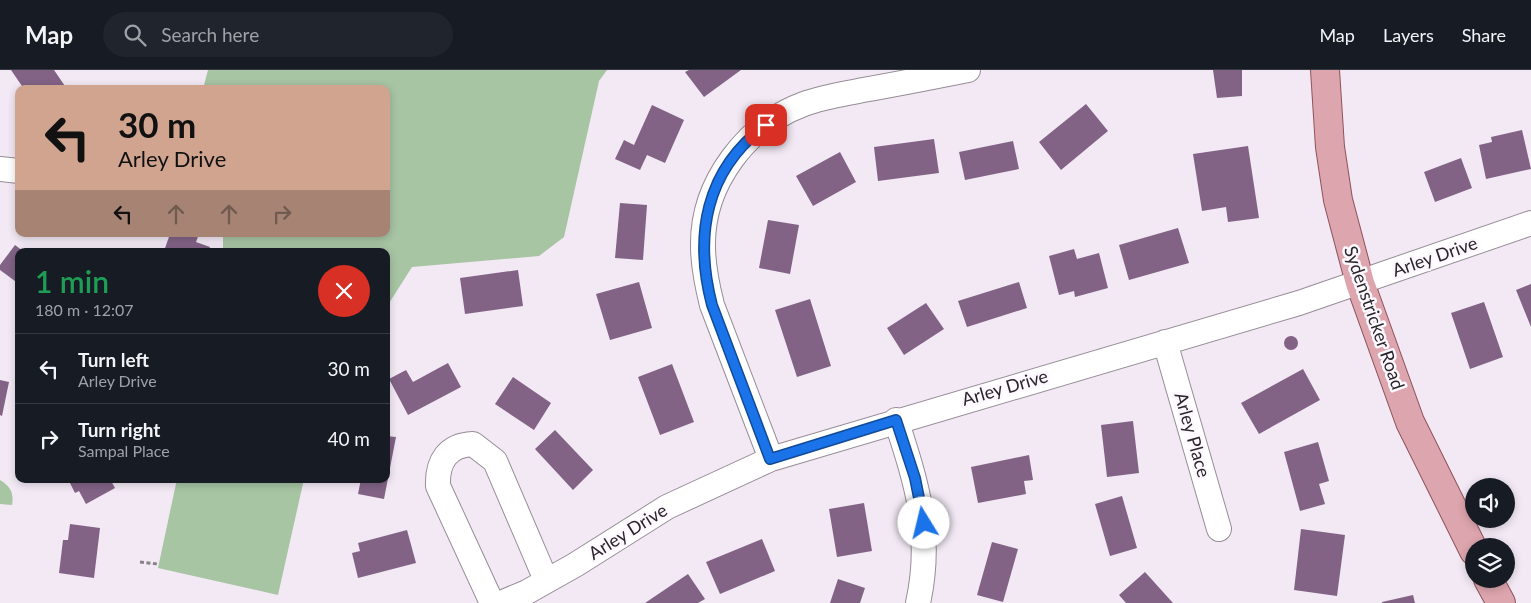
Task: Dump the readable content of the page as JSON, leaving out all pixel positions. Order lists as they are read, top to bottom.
{
  "streets": {
    "main road": ["Sydenstricker Road"],
    "street": ["Arley Drive", "Arley Place"]
  },
  "crossings": [
    ["Arley Drive", "Sydenstricker Road"],
    ["Arley Drive", "Arley Place"]
  ],
  "page": {
    "header": "Map",
    "search": "Search here",
    "nav": ["Map", "Layers", "Share"],
    "turn": ["30 m", "Arley Drive"],
    "heading": ["1 min", "180 m · 12:07"],
    "list": [
      {
        "name": "Turn left",
        "note": "Arley Drive",
        "value": "30 m"
      },
      {
        "name": "Turn right",
        "note": "Sampal Place",
        "value": "40 m"
      }
    ]
  }
}
